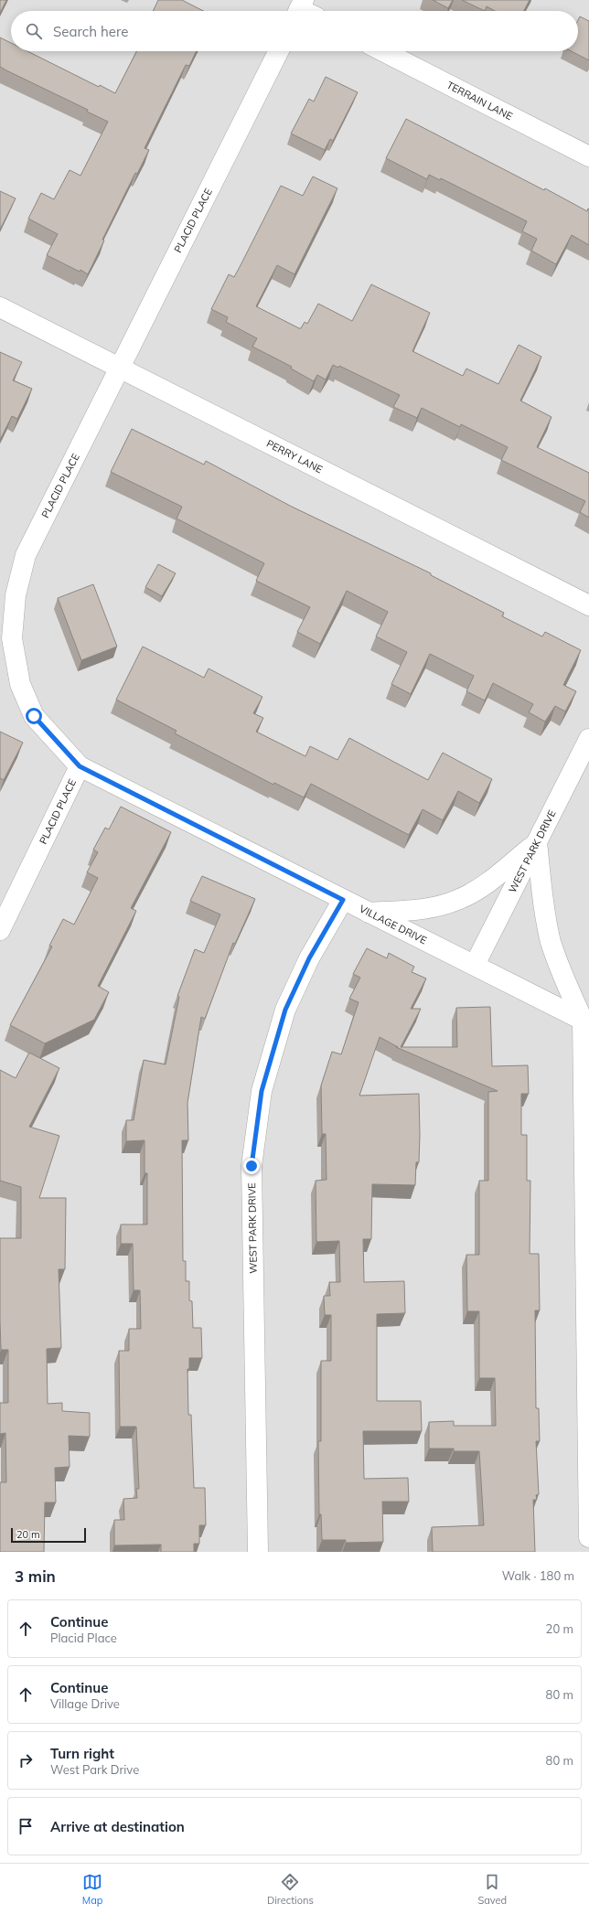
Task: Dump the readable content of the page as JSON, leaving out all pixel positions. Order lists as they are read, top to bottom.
{
  "streets": {
    "street": [
      "TERRAIN LANE",
      "PLACID PLACE",
      "PERRY LANE",
      "WEST PARK DRIVE",
      "VILLAGE DRIVE"
    ]
  },
  "crossings": [
    ["PLACID PLACE", "PERRY LANE"],
    ["PLACID PLACE", "VILLAGE DRIVE"],
    ["WEST PARK DRIVE", "VILLAGE DRIVE"]
  ],
  "scale_bar": "20 m",
  "page": {
    "search": "Search here",
    "scale": "20 m",
    "heading": ["3 min", "Walk · 180 m"],
    "list": [
      ["Continue", "Placid Place", "20 m"],
      ["Continue", "Village Drive", "80 m"],
      ["Turn right", "West Park Drive", "80 m"],
      "Arrive at destination"
    ],
    "nav": ["Map", "Directions", "Saved"]
  }
}
